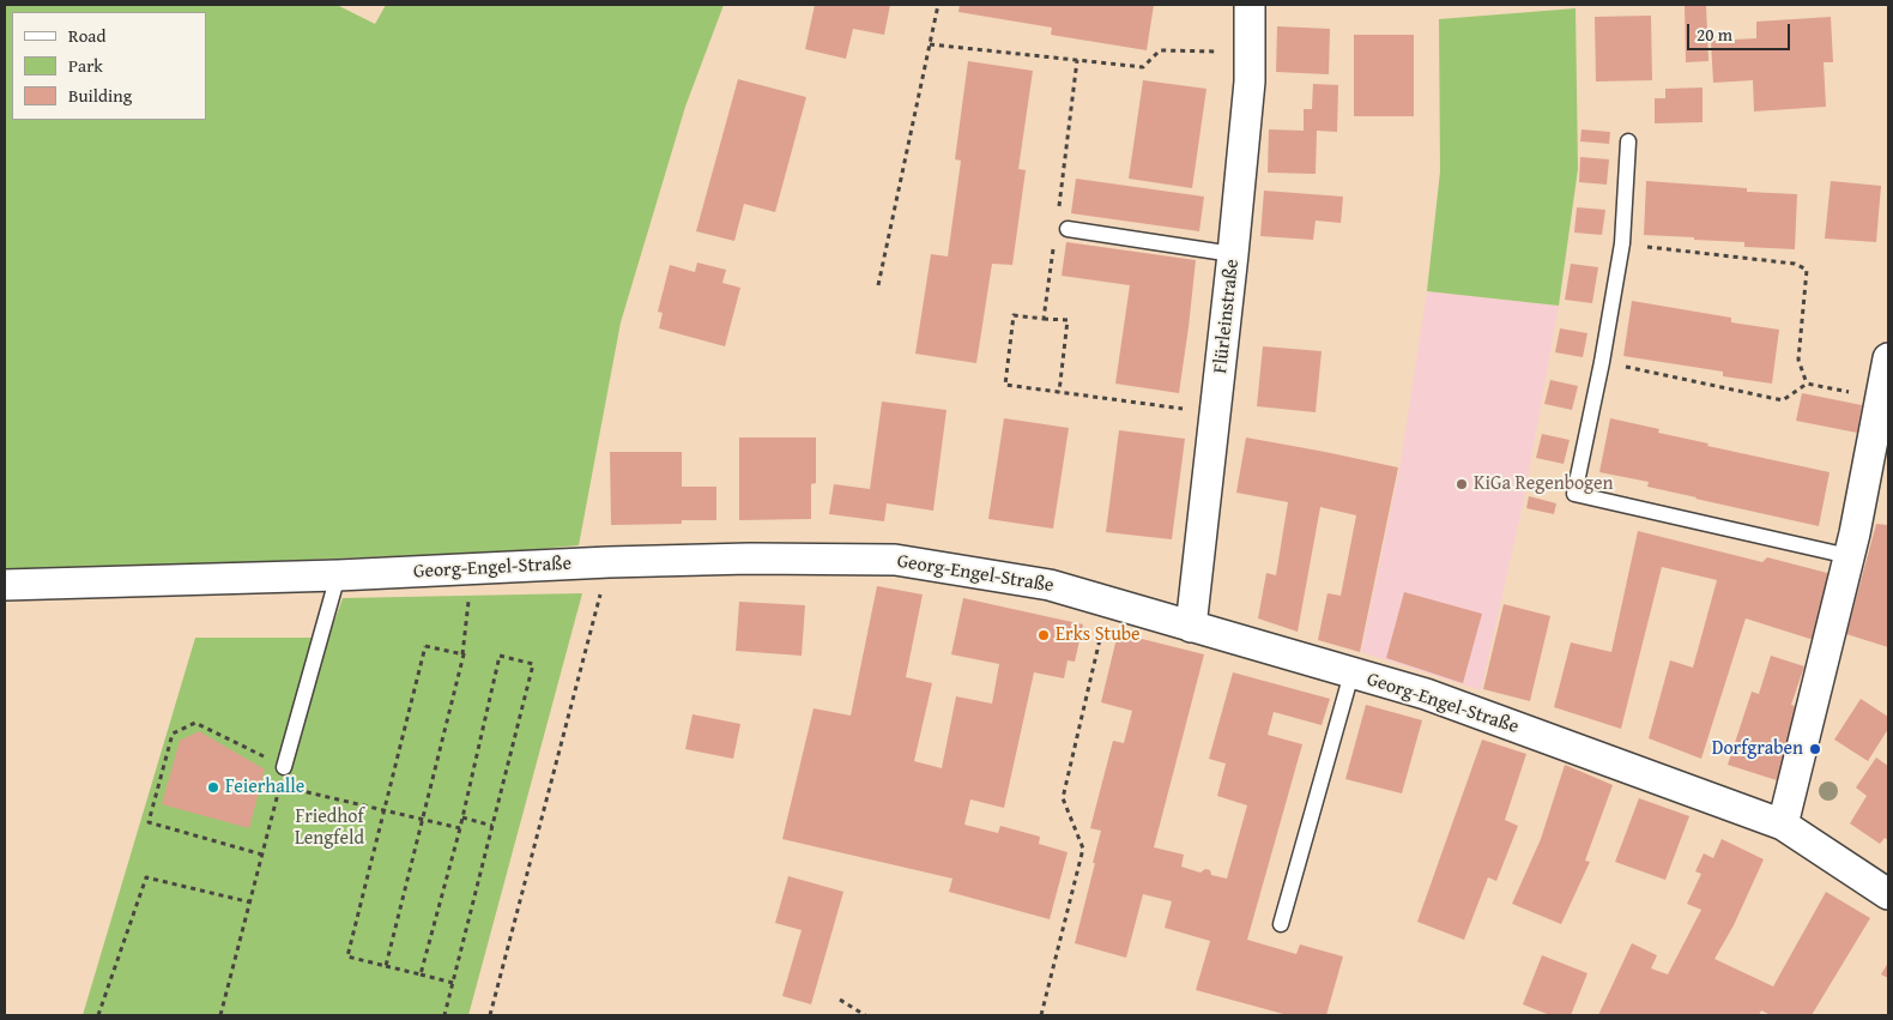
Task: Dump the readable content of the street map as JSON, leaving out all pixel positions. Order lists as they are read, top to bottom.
{
  "streets": {
    "street": ["Flürleinstraße", "Georg-Engel-Straße"]
  },
  "crossings": [
    ["Flürleinstraße", "Georg-Engel-Straße"]
  ],
  "parks": ["Friedhof Lengfeld"],
  "places": [
    "KiGa Regenbogen",
    "Erks Stube",
    "Dorfgraben",
    "Feierhalle"
  ],
  "legend": ["Road", "Park", "Building"],
  "scale_bar": "20 m"
}
